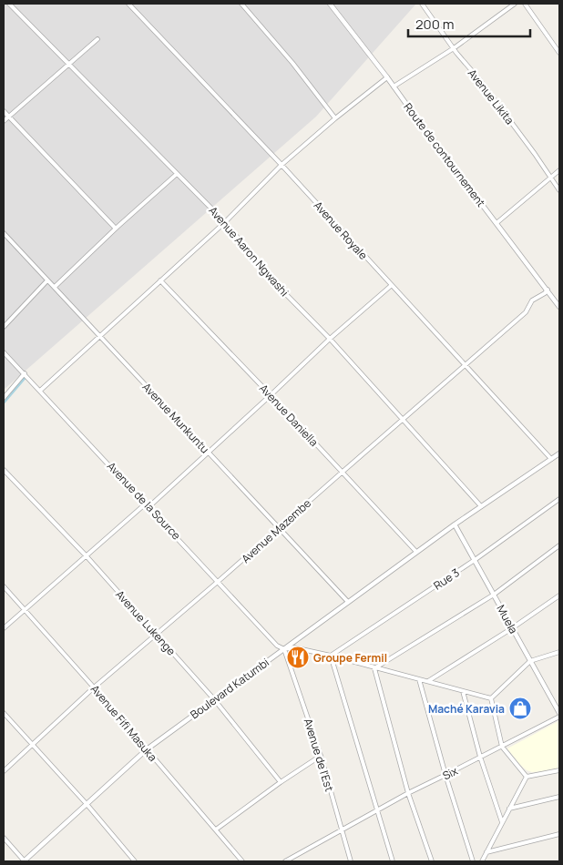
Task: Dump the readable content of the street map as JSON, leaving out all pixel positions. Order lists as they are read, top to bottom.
{
  "streets": {
    "street": [
      "Avenue Likita",
      "Route de contournement",
      "Avenue Royale",
      "Avenue Aaron Ngwashi",
      "Avenue Daniella",
      "Avenue Munkuntu",
      "Avenue de la Source",
      "Avenue Mazembe",
      "Rue 3",
      "Muela",
      "Avenue Lukenge",
      "Boulevard Katumbi",
      "Avenue Fifi Masuka",
      "Avenue de l'Est",
      "Six"
    ]
  },
  "crossings": [
    ["Route de contournement", "Avenue Mazembe"],
    ["Avenue Royale", "Avenue Mazembe"],
    ["Avenue Royale", "Boulevard Katumbi"],
    ["Avenue Aaron Ngwashi", "Avenue Mazembe"],
    ["Avenue Aaron Ngwashi", "Boulevard Katumbi"],
    ["Avenue Daniella", "Avenue Mazembe"],
    ["Avenue Daniella", "Boulevard Katumbi"],
    ["Avenue Munkuntu", "Avenue Mazembe"],
    ["Avenue Munkuntu", "Boulevard Katumbi"],
    ["Avenue de la Source", "Avenue Mazembe"],
    ["Avenue de la Source", "Boulevard Katumbi"],
    ["Avenue de la Source", "Avenue de l'Est"],
    ["Avenue Mazembe", "Avenue Lukenge"],
    ["Avenue Mazembe", "Avenue Fifi Masuka"],
    ["Rue 3", "Muela"],
    ["Muela", "Boulevard Katumbi"],
    ["Muela", "Six"],
    ["Avenue Lukenge", "Boulevard Katumbi"],
    ["Boulevard Katumbi", "Avenue Fifi Masuka"],
    ["Boulevard Katumbi", "Avenue de l'Est"],
    ["Avenue de l'Est", "Six"]
  ],
  "places": {
    "restaurant": ["Groupe Fermil"],
    "shop": ["Maché Karavia"]
  },
  "scale_bar": "200 m"
}
